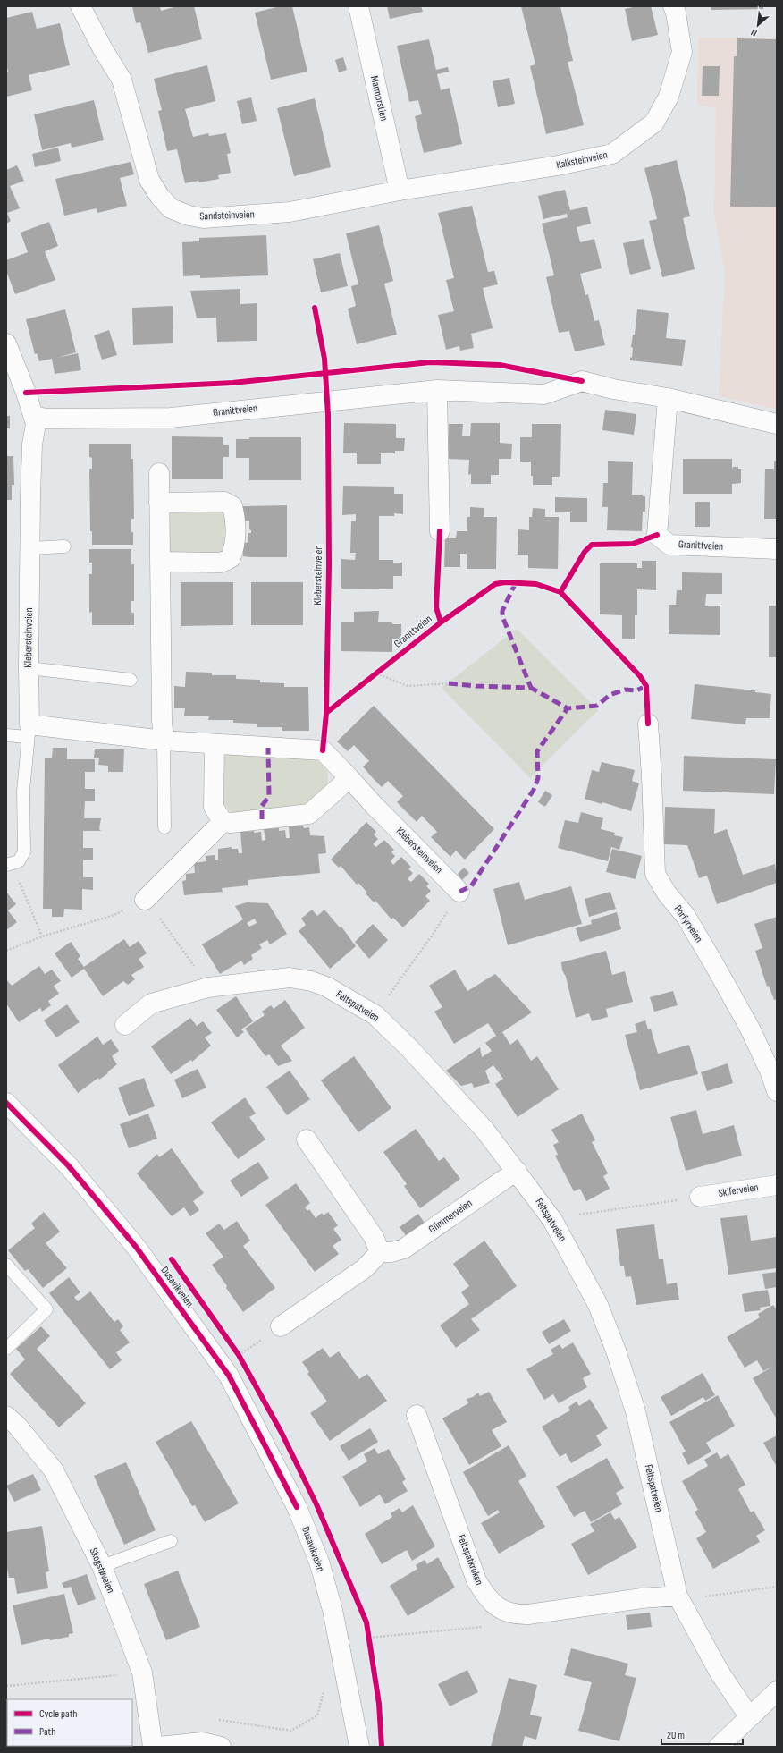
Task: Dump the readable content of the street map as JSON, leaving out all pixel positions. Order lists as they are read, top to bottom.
{
  "streets": {
    "street": [
      "Marmorstien",
      "Kalksteinveien",
      "Sandsteinveien",
      "Granittveien",
      "Klebersteinveien",
      "Porfyrveien",
      "Feltspatveien",
      "Skiferveien",
      "Glimmerveien",
      "Dusavikveien",
      "Feltspatkroken",
      "Skogstøveien"
    ]
  },
  "crossings": [
    ["Marmorstien", "Kalksteinveien"],
    ["Marmorstien", "Sandsteinveien"],
    ["Kalksteinveien", "Sandsteinveien"],
    ["Granittveien", "Klebersteinveien"],
    ["Feltspatveien", "Glimmerveien"],
    ["Feltspatveien", "Feltspatkroken"]
  ],
  "legend": ["Cycle path", "Path"],
  "scale_bar": "20 m",
  "north": "bottom left"
}
